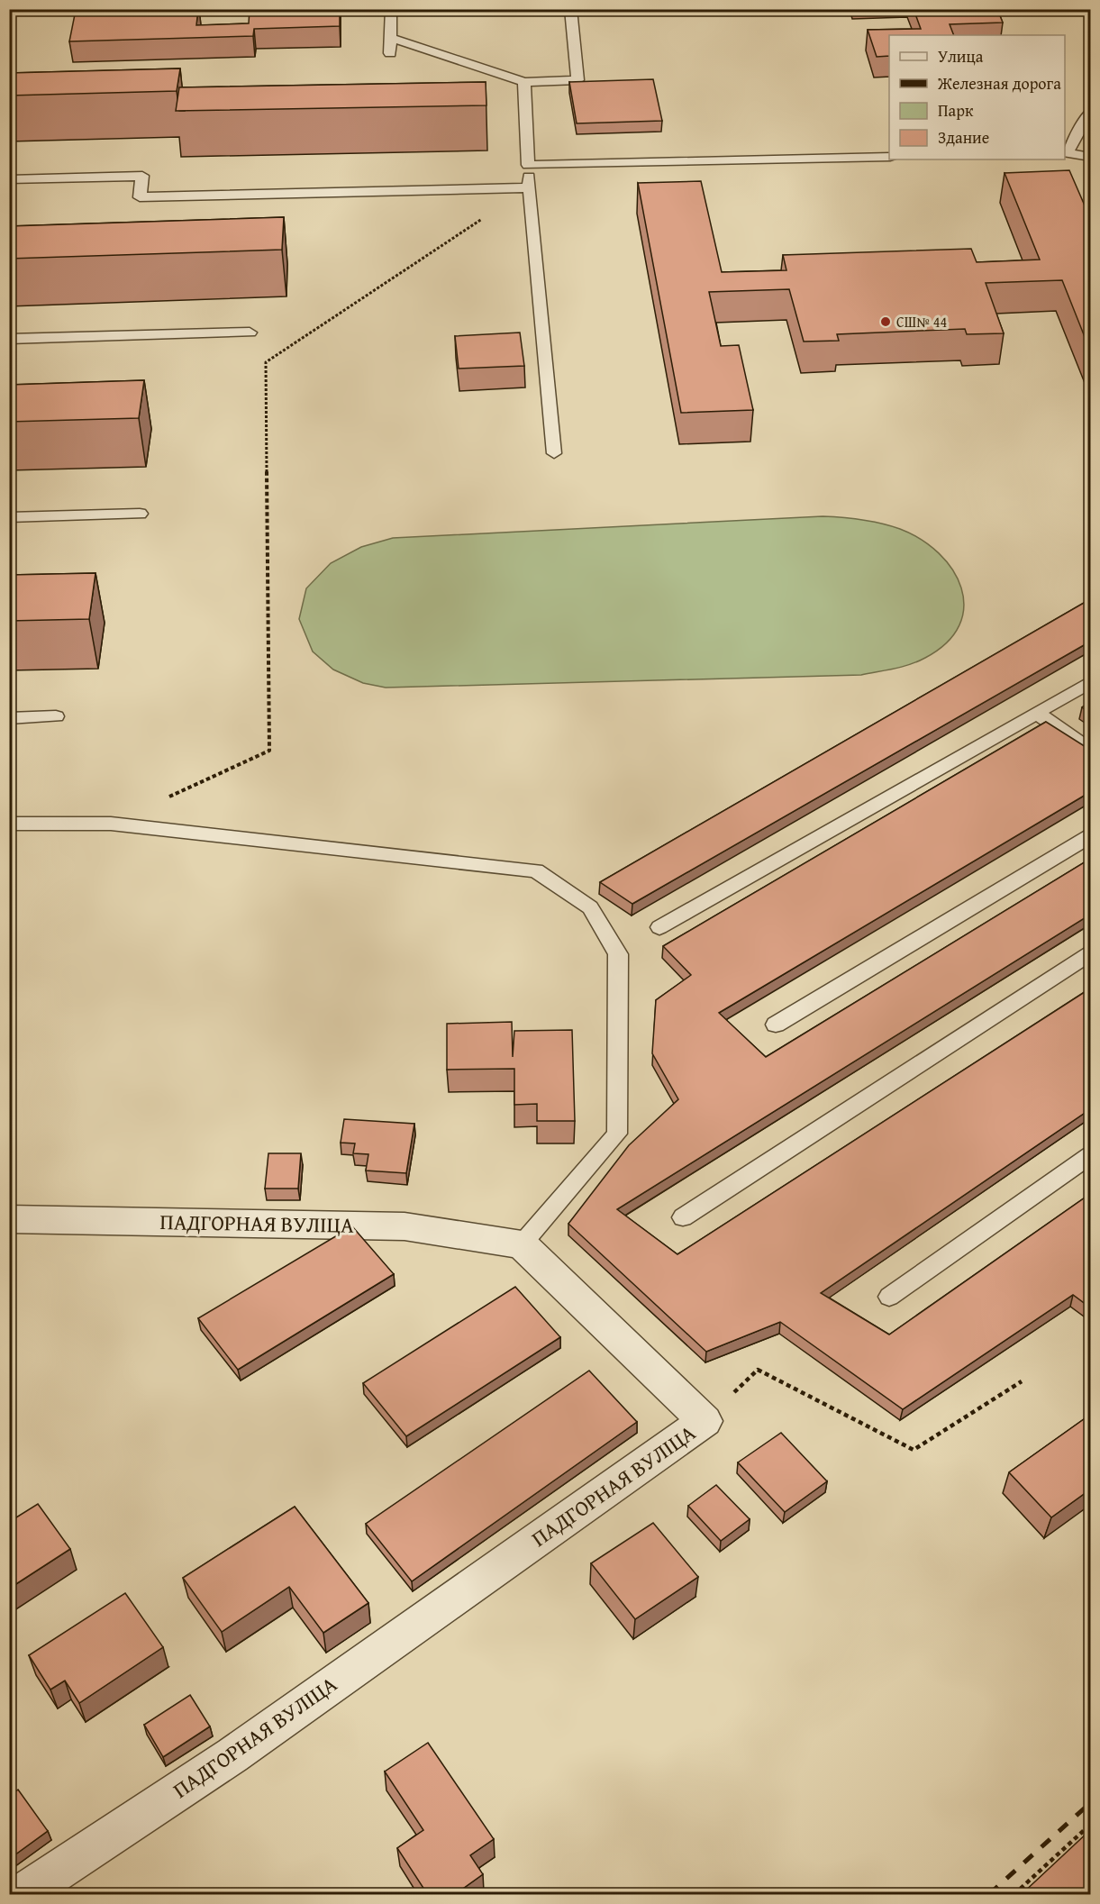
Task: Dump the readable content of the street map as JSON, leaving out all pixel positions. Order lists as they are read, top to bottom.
{
  "streets": {
    "street": ["ПАДГОРНАЯ ВУЛІЦА"]
  },
  "places": ["СШ№ 44"],
  "legend": [
    "Улица",
    "Железная дорога",
    "Парк",
    "Здание"
  ]
}
